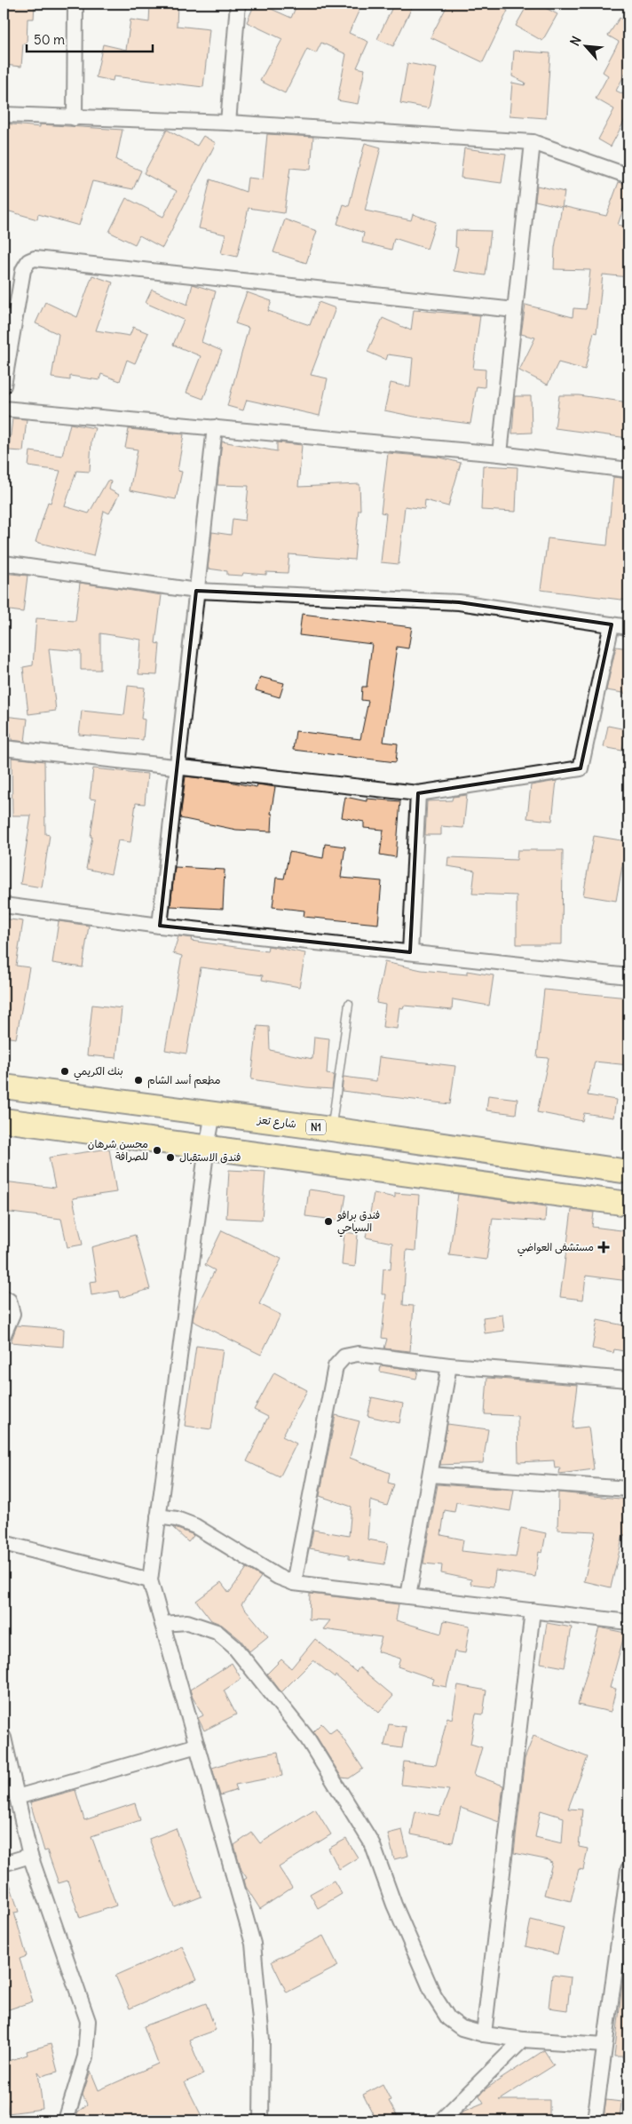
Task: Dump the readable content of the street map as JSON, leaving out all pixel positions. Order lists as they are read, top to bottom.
{
  "streets": {
    "highway": ["شارع تعز", "N1"]
  },
  "places": {
    "other": [
      "بنك الكريمي",
      "مطعم أسد الشام",
      "محسن شرهان للصرافة",
      "فندق الاستقبال",
      "فندق برافو السياحي"
    ],
    "health": ["مستشفى العواضي"]
  },
  "scale_bar": "50 m",
  "north": "top left"
}
